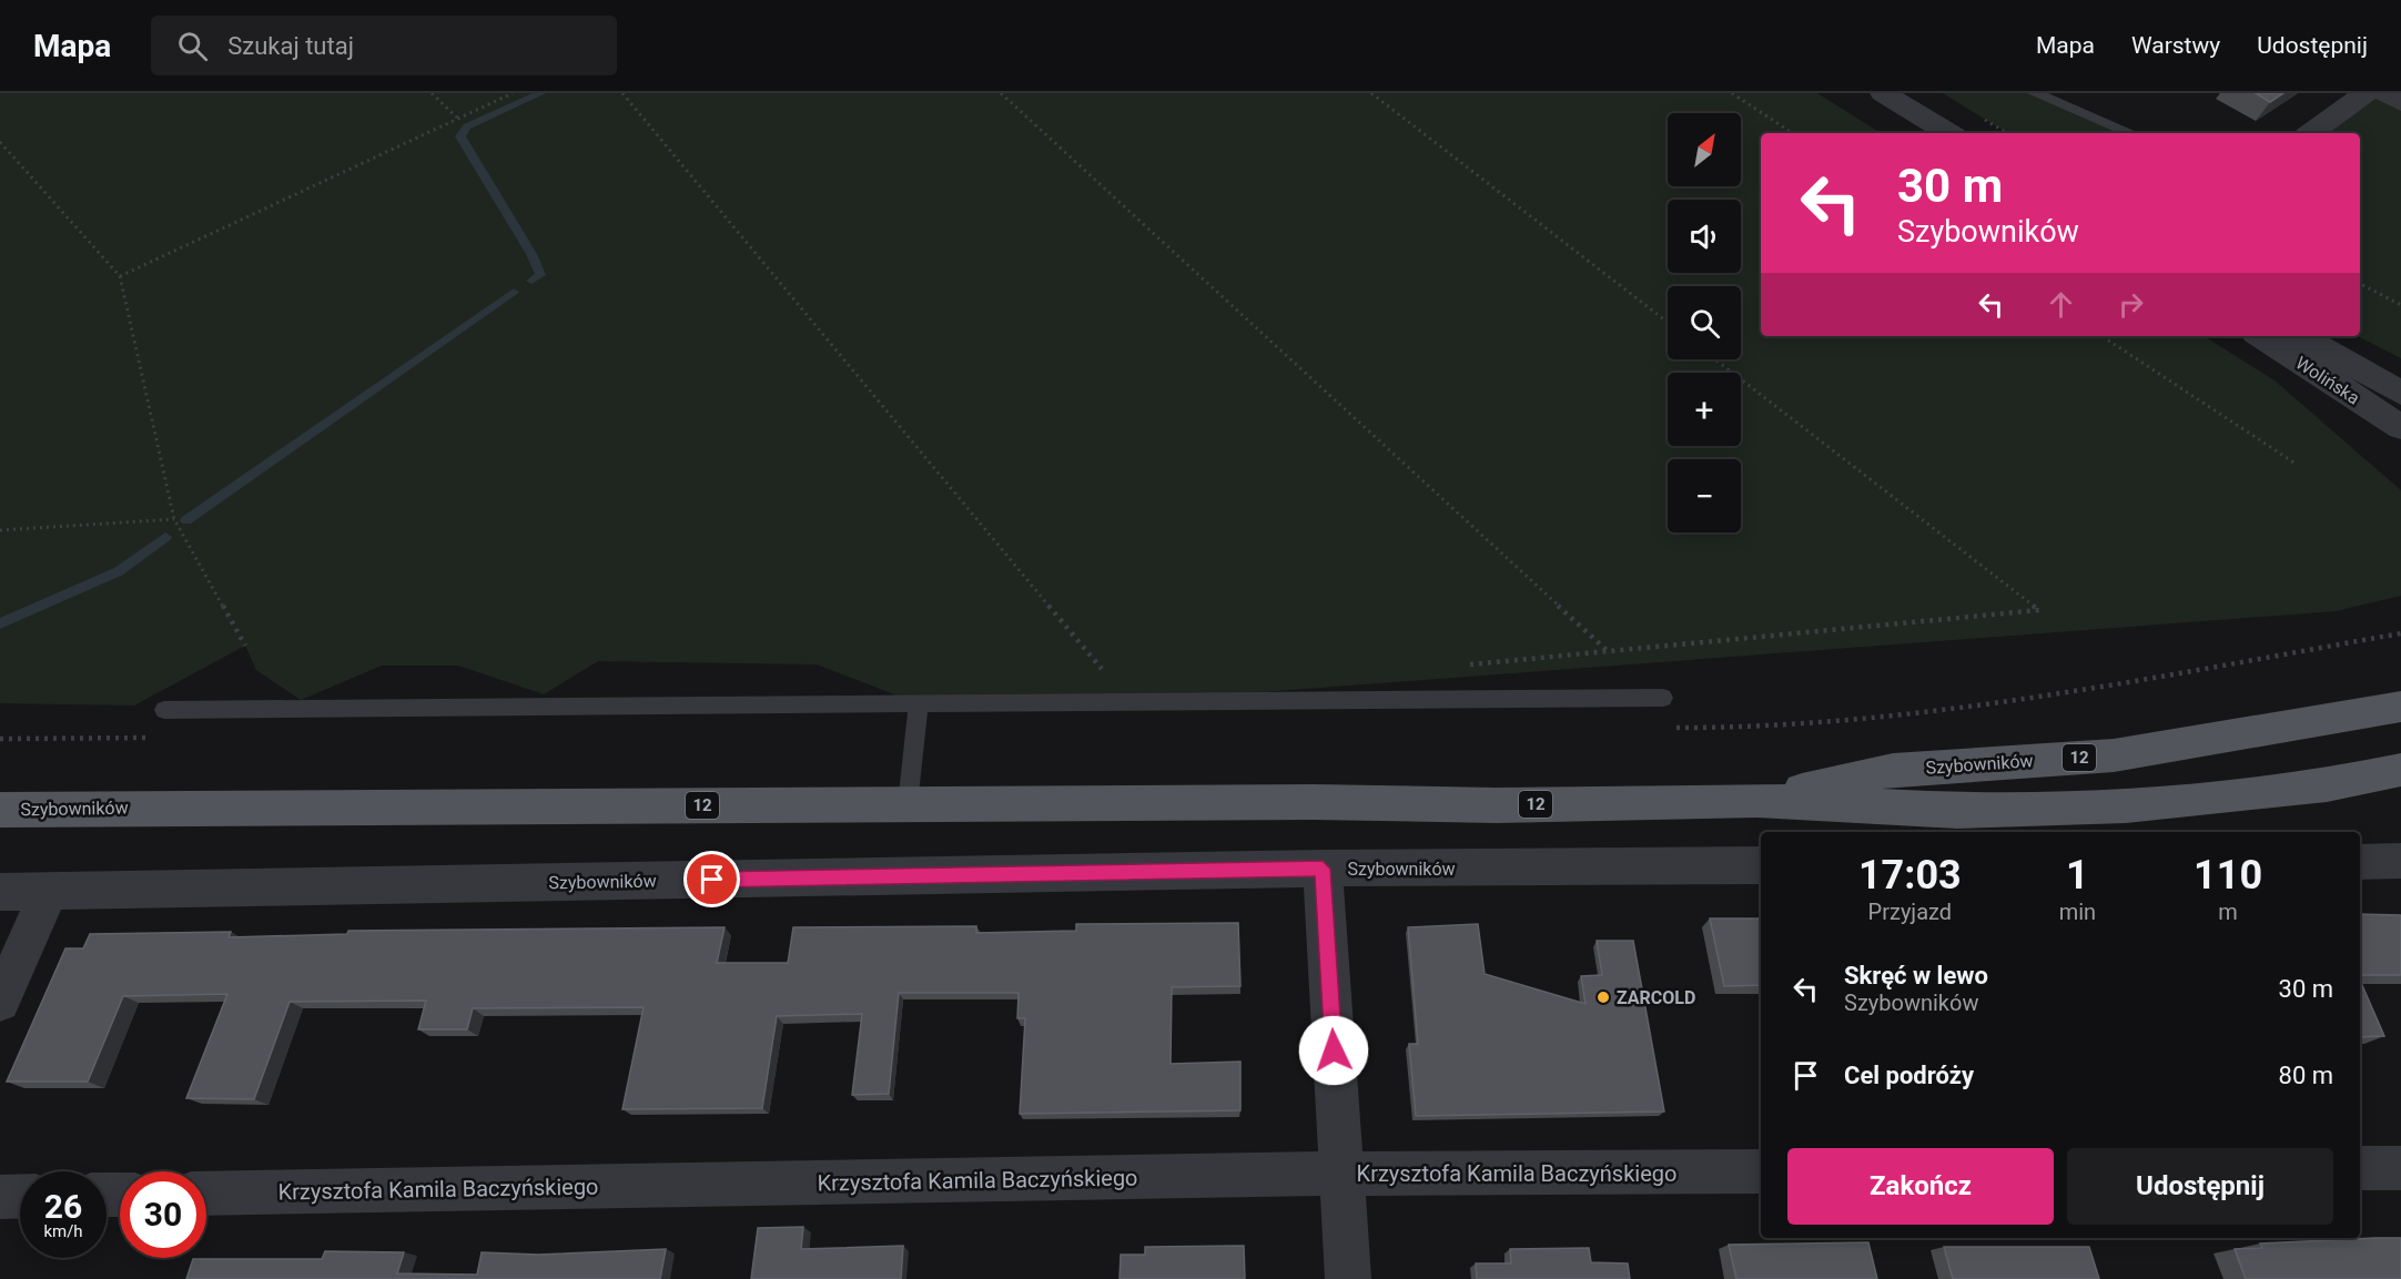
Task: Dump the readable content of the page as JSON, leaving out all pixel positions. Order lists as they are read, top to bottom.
{
  "streets": {
    "main road": ["12", "Szybowników"],
    "street": ["Wolińska", "Krzysztofa Kamila Baczyńskiego"]
  },
  "places": ["ZARCOLD"],
  "north": "top right",
  "page": {
    "header": "Mapa",
    "search": "Szukaj tutaj",
    "nav": ["Mapa", "Warstwy", "Udostępnij"],
    "map_buttons": ["+", "−"],
    "turn": ["30 m", "Szybowników"],
    "eta": [
      "17:03",
      "Przyjazd",
      "1",
      "min",
      "110",
      "m"
    ],
    "list": [
      {
        "name": "Skręć w lewo",
        "note": "Szybowników",
        "value": "30 m"
      },
      {
        "name": "Cel podróży",
        "value": "80 m"
      }
    ],
    "buttons": ["Zakończ", "Udostępnij"],
    "speed": "26 km/h",
    "limit": "30"
  }
}
